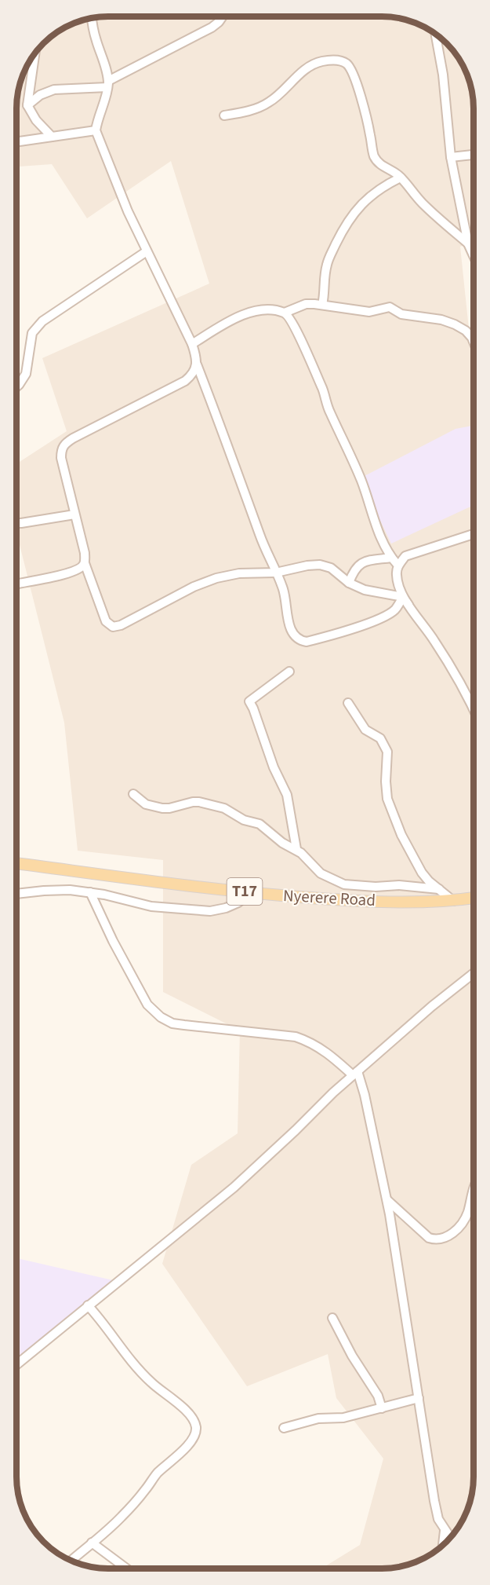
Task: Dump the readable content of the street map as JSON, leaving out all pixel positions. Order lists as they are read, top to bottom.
{
  "streets": {
    "main road": ["T17", "Nyerere Road"]
  }
}
